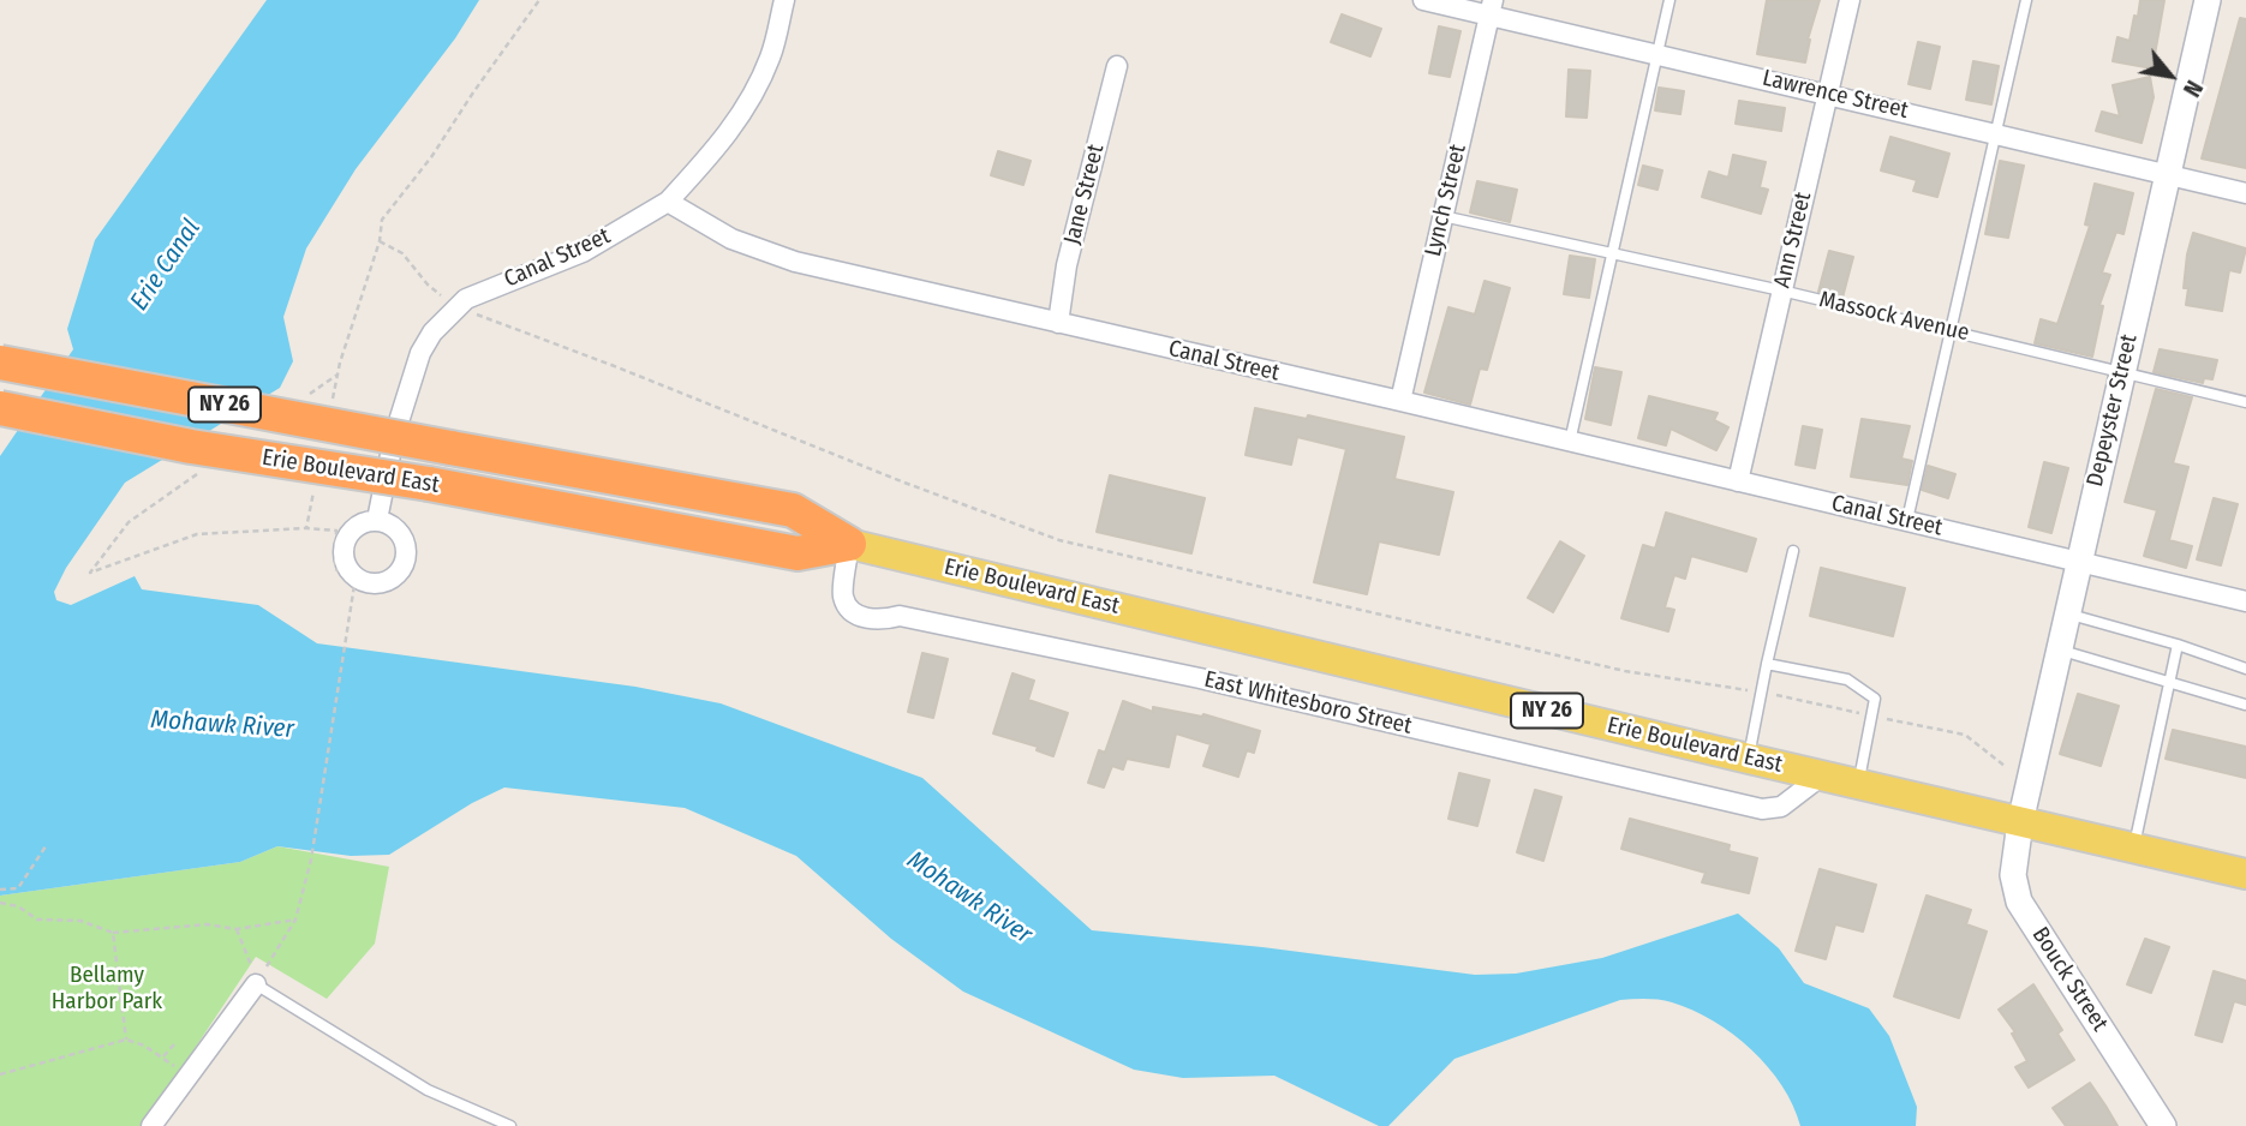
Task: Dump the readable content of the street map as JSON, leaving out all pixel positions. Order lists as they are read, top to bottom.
{
  "streets": {
    "highway": ["NY 26", "Erie Boulevard East"],
    "street": [
      "Lawrence Street",
      "Jane Street",
      "Lynch Street",
      "Ann Street",
      "Canal Street",
      "Depeyster Street",
      "East Whitesboro Street",
      "Bouck Street"
    ],
    "lane": ["Massock Avenue"]
  },
  "crossings": [
    ["Lawrence Street", "Lynch Street"],
    ["Lawrence Street", "Ann Street"],
    ["Lawrence Street", "Depeyster Street"],
    ["Jane Street", "Canal Street"],
    ["Lynch Street", "Canal Street"],
    ["Lynch Street", "Massock Avenue"],
    ["Ann Street", "Canal Street"],
    ["Ann Street", "Massock Avenue"],
    ["Canal Street", "Depeyster Street"],
    ["Massock Avenue", "Depeyster Street"],
    ["Depeyster Street", "Erie Boulevard East"],
    ["Depeyster Street", "Bouck Street"],
    ["Erie Boulevard East", "East Whitesboro Street"],
    ["Erie Boulevard East", "Bouck Street"]
  ],
  "water": ["Erie Canal", "Mohawk River"],
  "parks": ["Bellamy Harbor Park"],
  "north": "bottom right"
}
